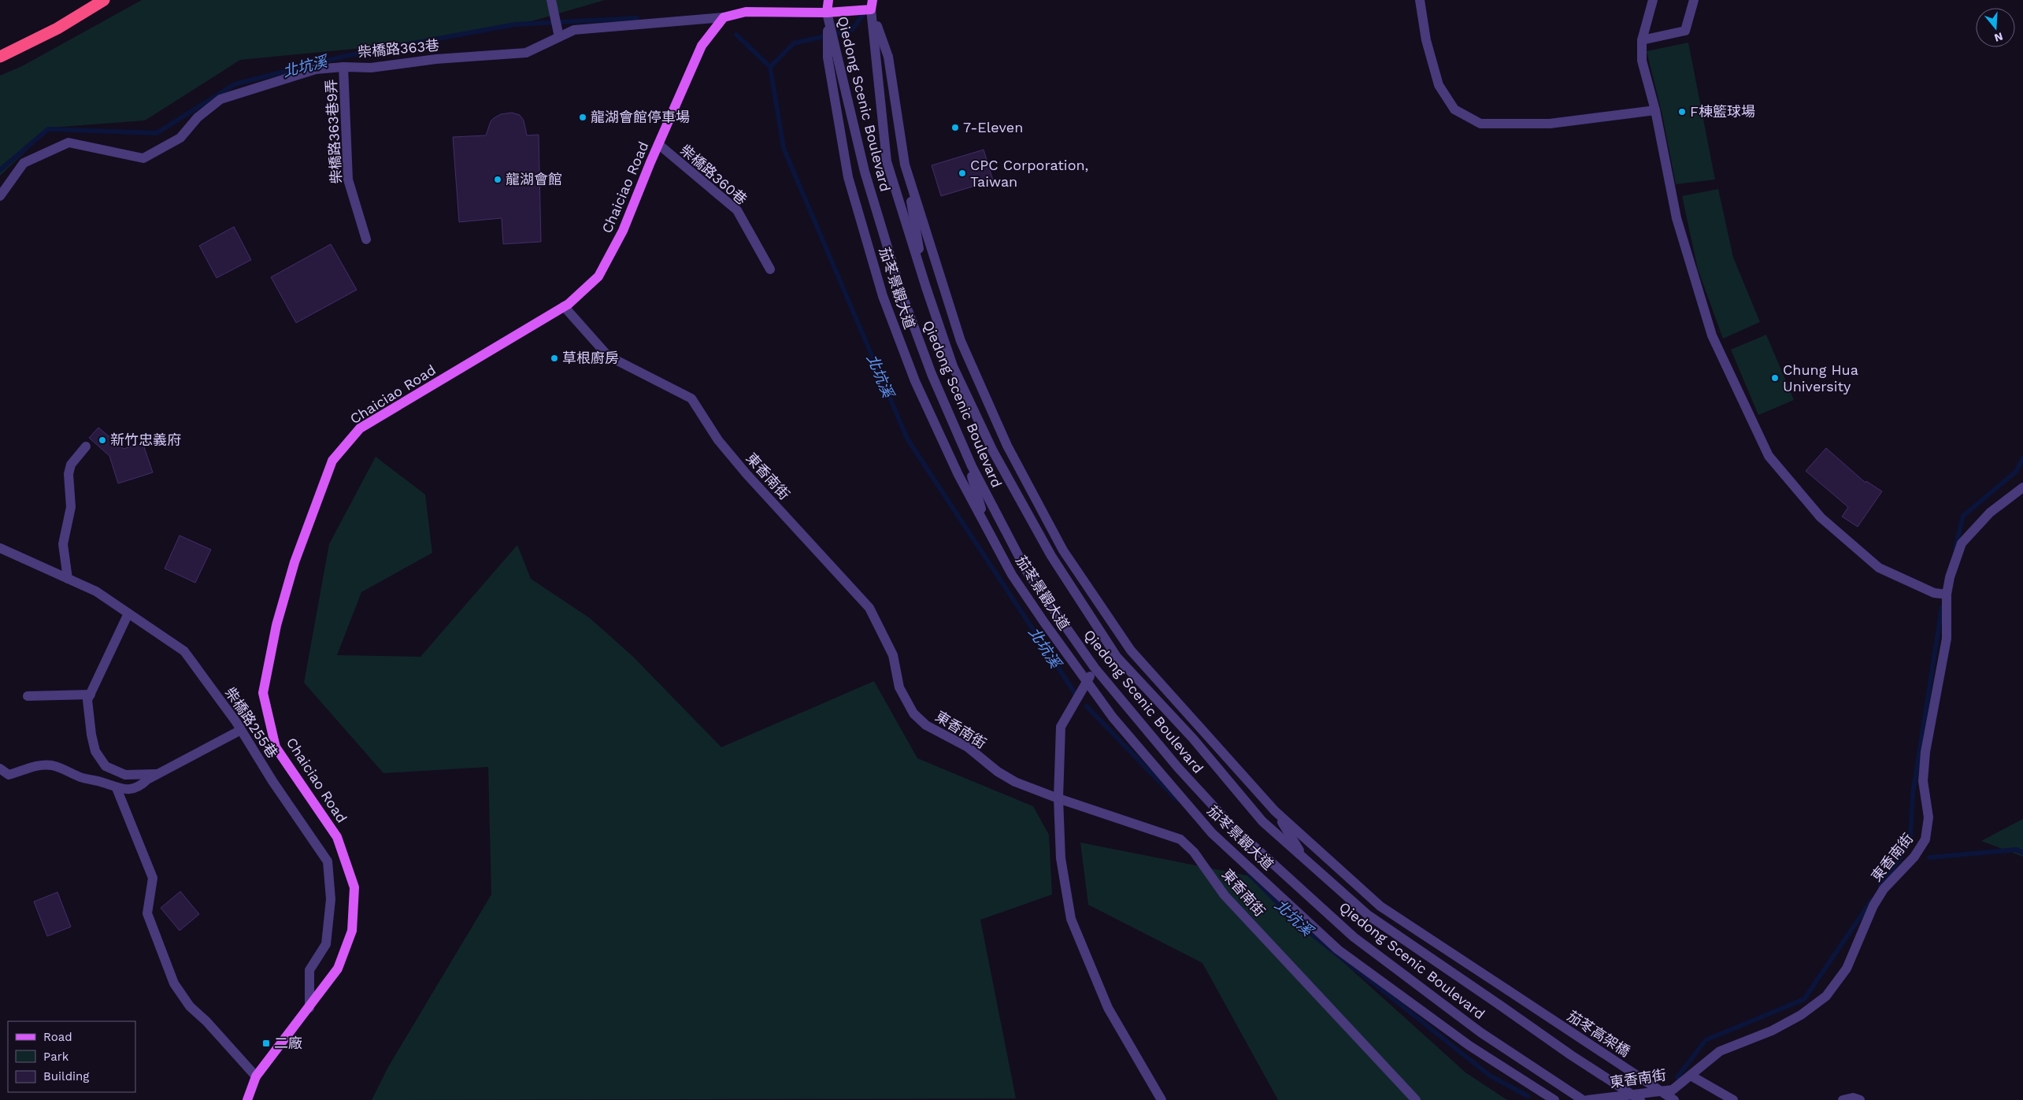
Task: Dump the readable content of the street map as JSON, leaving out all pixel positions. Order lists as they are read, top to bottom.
{
  "streets": {
    "main road": ["Qiedong Scenic Boulevard", "Chaiciao Road"],
    "street": [
      "柴橋路363巷",
      "柴橋路363巷9弄",
      "柴橋路360巷",
      "茄苳景觀大道",
      "東香南街",
      "柴橋路255巷",
      "茄苳高架橋"
    ]
  },
  "crossings": [
    ["柴橋路363巷", "柴橋路363巷9弄"],
    ["柴橋路363巷", "Chaiciao Road"],
    ["Qiedong Scenic Boulevard", "茄苳景觀大道"],
    ["柴橋路360巷", "Chaiciao Road"],
    ["Chaiciao Road", "東香南街"],
    ["Chaiciao Road", "柴橋路255巷"]
  ],
  "water": ["北坑溪"],
  "places": {
    "other": [
      "F棟籃球場",
      "龍湖會館停車場",
      "7-Eleven",
      "CPC Corporation, Taiwan",
      "龍湖會館",
      "草根廚房",
      "Chung Hua University",
      "新竹忠義府"
    ],
    "transit": ["二廠"]
  },
  "legend": ["Road", "Park", "Building"],
  "north": "bottom"
}
